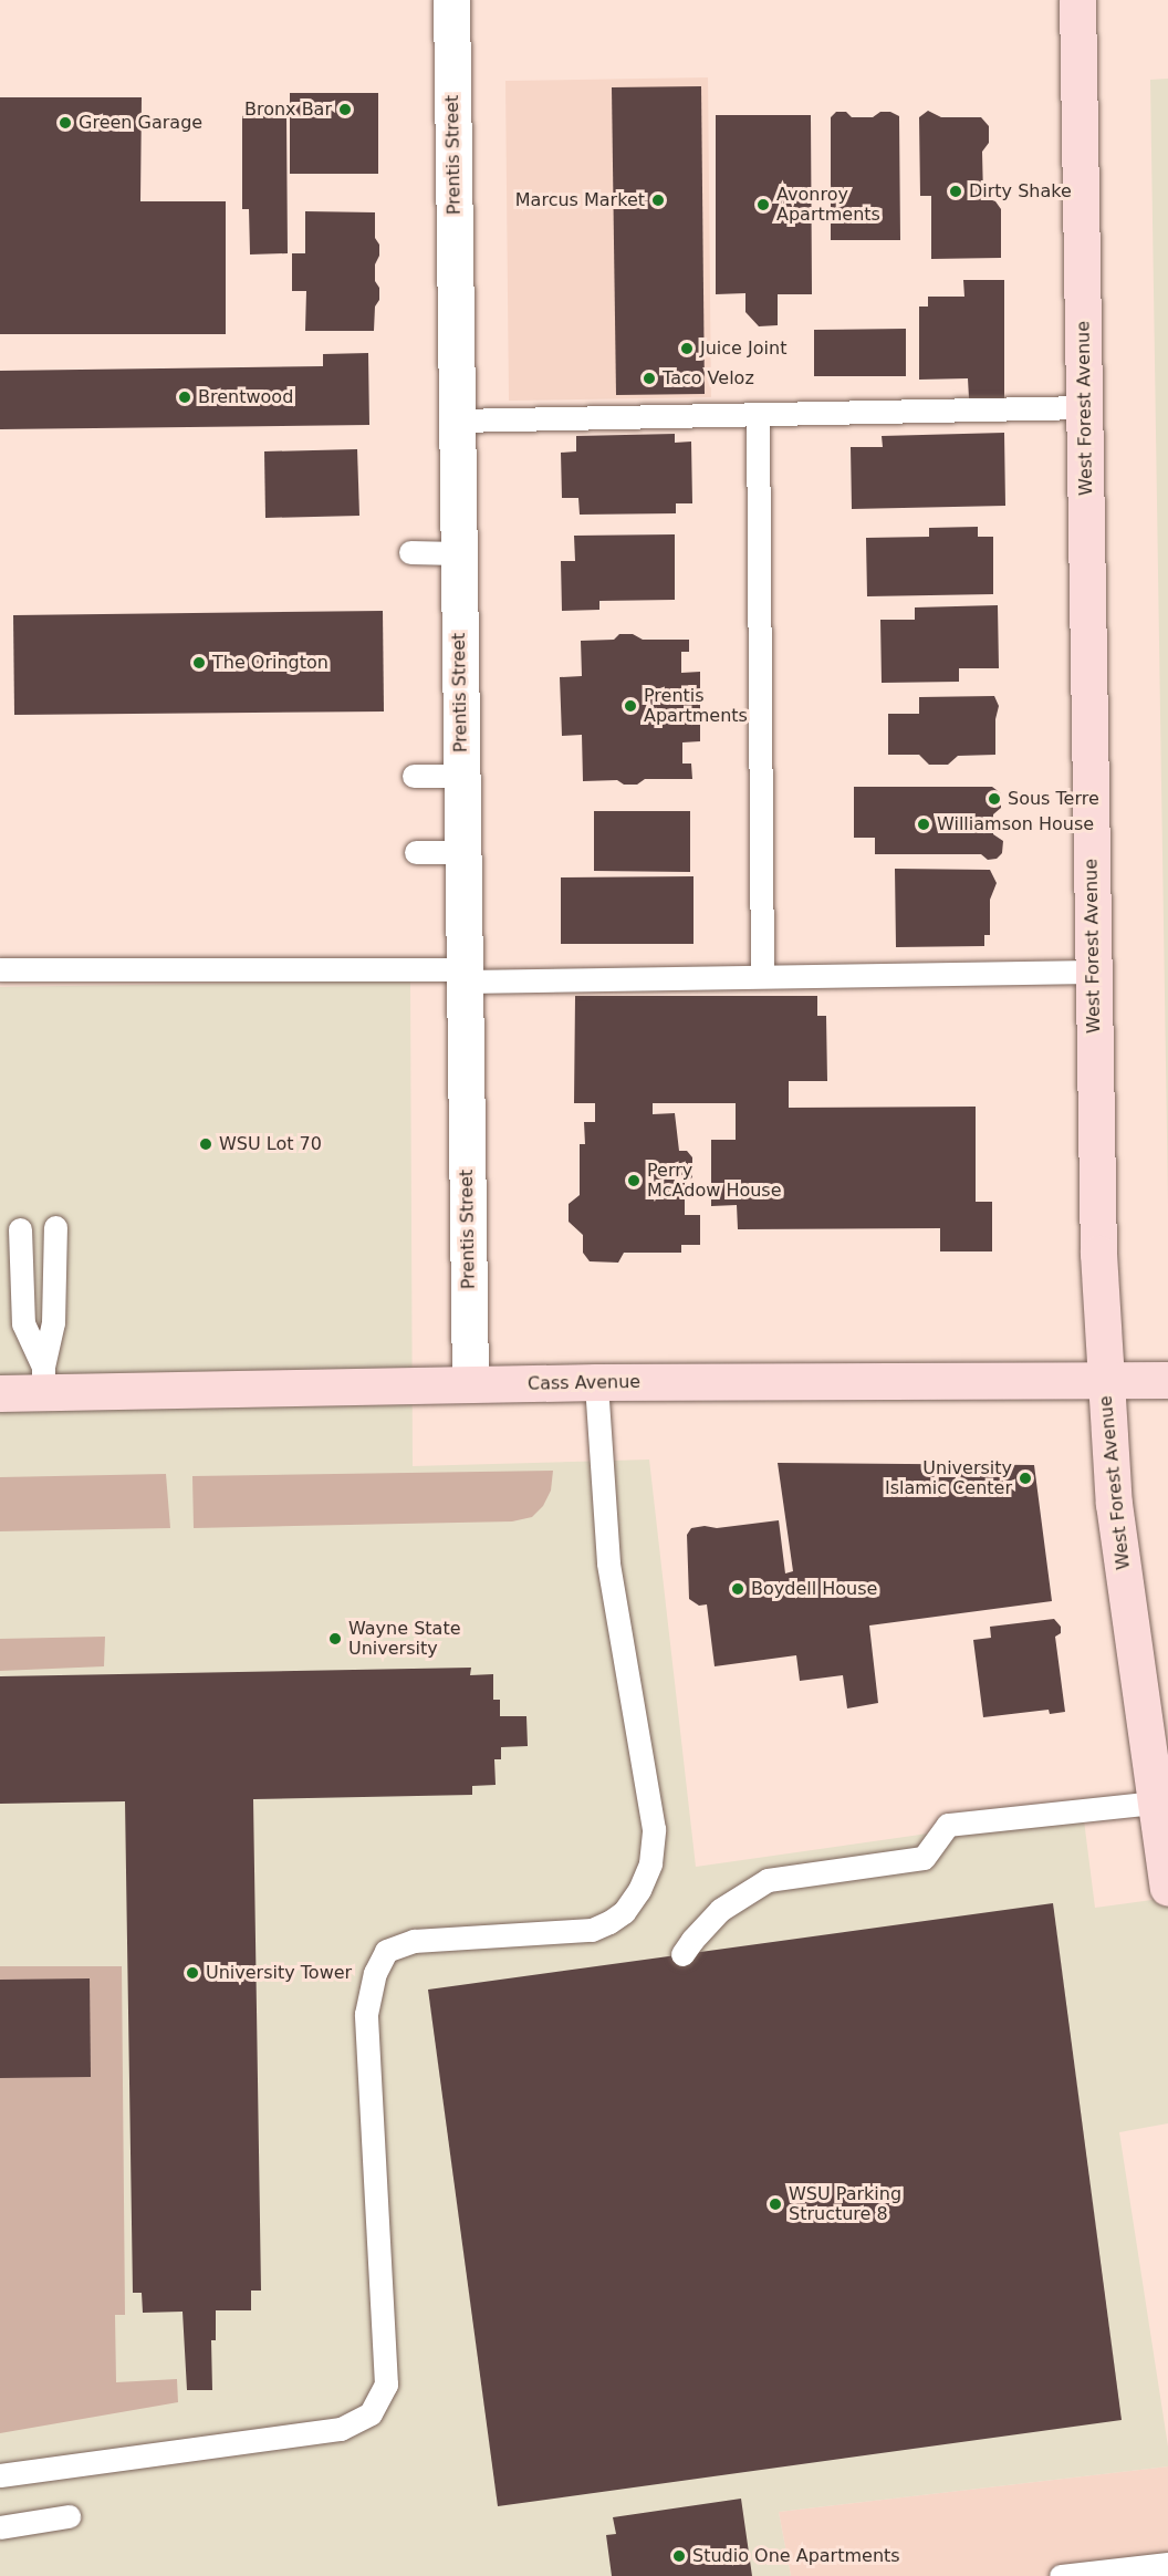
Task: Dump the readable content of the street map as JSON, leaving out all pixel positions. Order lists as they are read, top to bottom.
{
  "streets": {
    "street": ["Prentis Street", "West Forest Avenue", "Cass Avenue"]
  },
  "crossings": [
    ["Prentis Street", "Cass Avenue"],
    ["West Forest Avenue", "Cass Avenue"]
  ],
  "places": [
    "Bronx Bar",
    "Green Garage",
    "Dirty Shake",
    "Marcus Market",
    "Avonroy Apartments",
    "Juice Joint",
    "Taco Veloz",
    "Brentwood",
    "The Orington",
    "Prentis Apartments",
    "Sous Terre",
    "Williamson House",
    "WSU Lot 70",
    "Perry McAdow House",
    "University Islamic Center",
    "Boydell House",
    "Wayne State University",
    "University Tower",
    "WSU Parking Structure 8",
    "Studio One Apartments"
  ]
}
